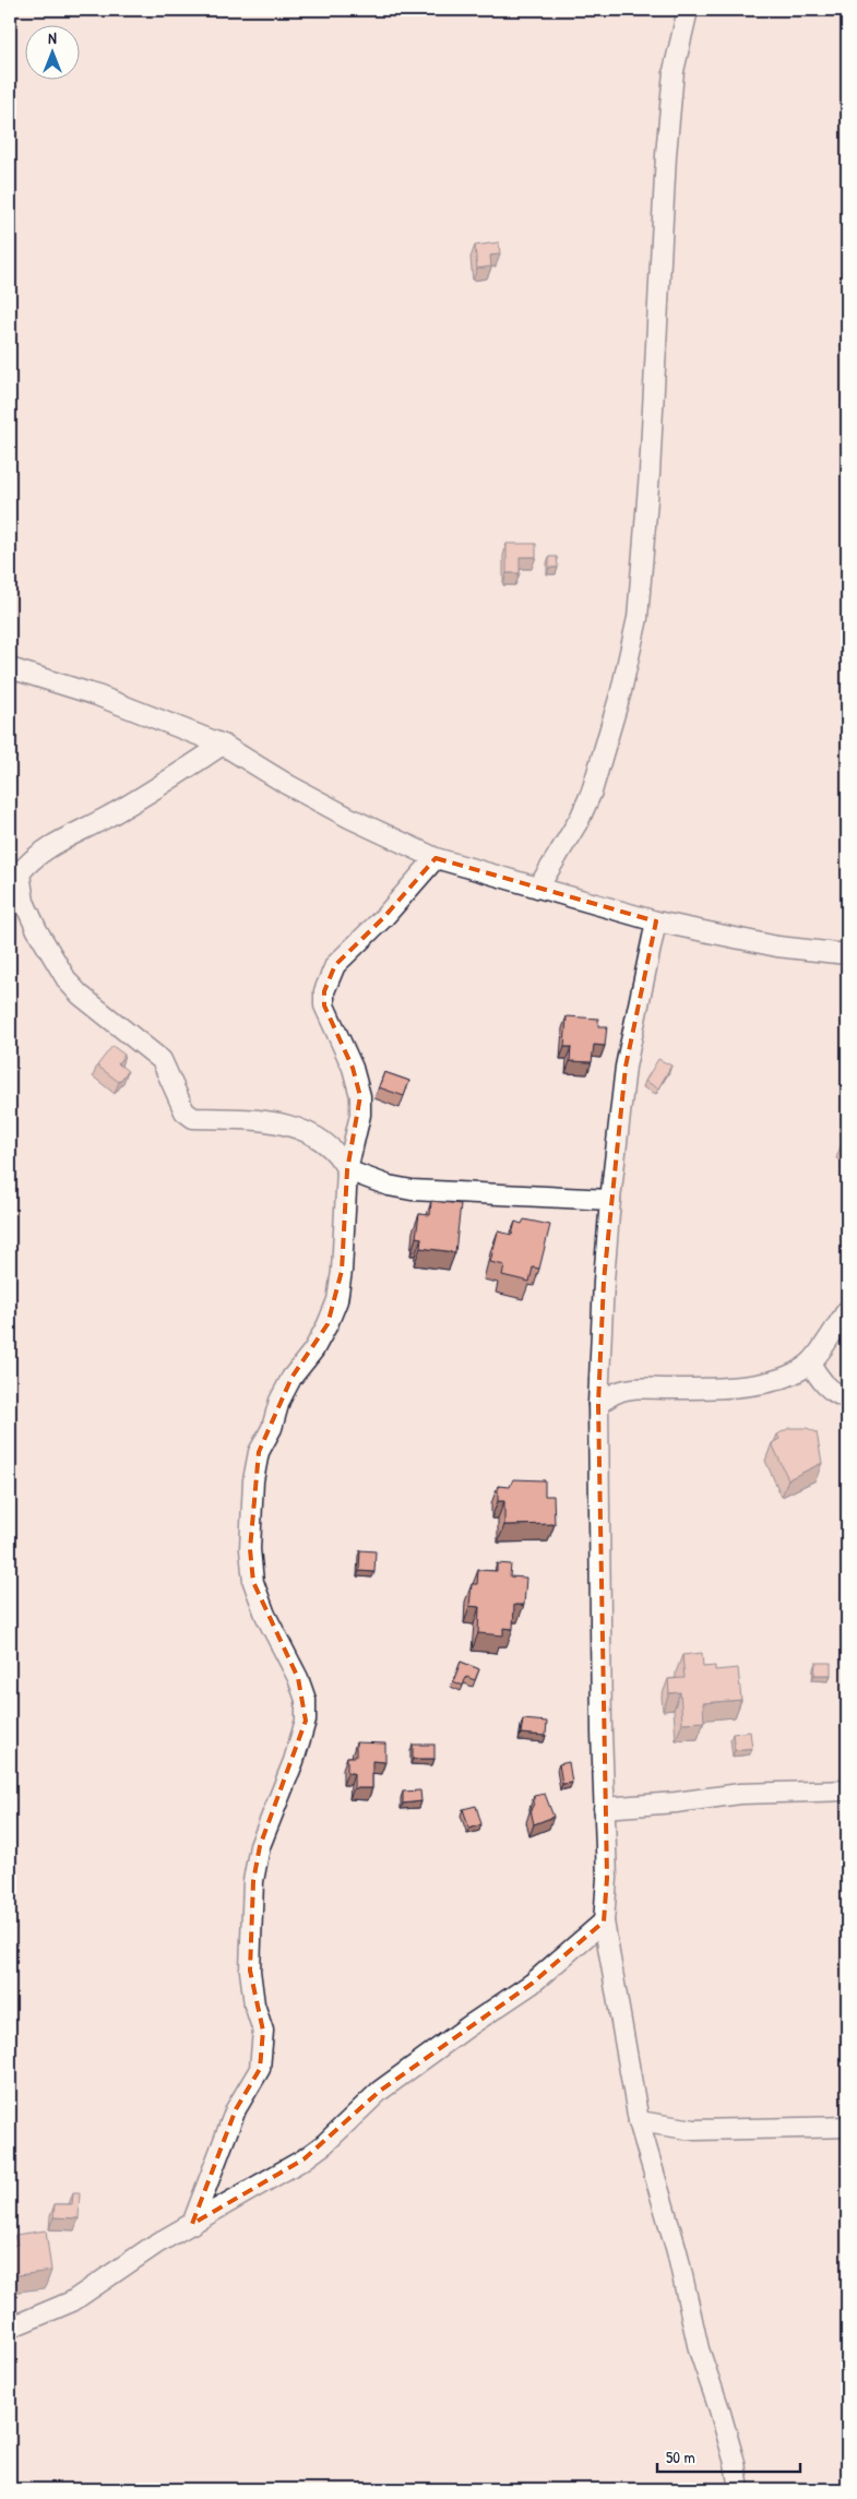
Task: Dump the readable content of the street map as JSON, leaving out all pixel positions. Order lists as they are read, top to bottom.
{
  "scale_bar": "50 m",
  "north": "top"
}
